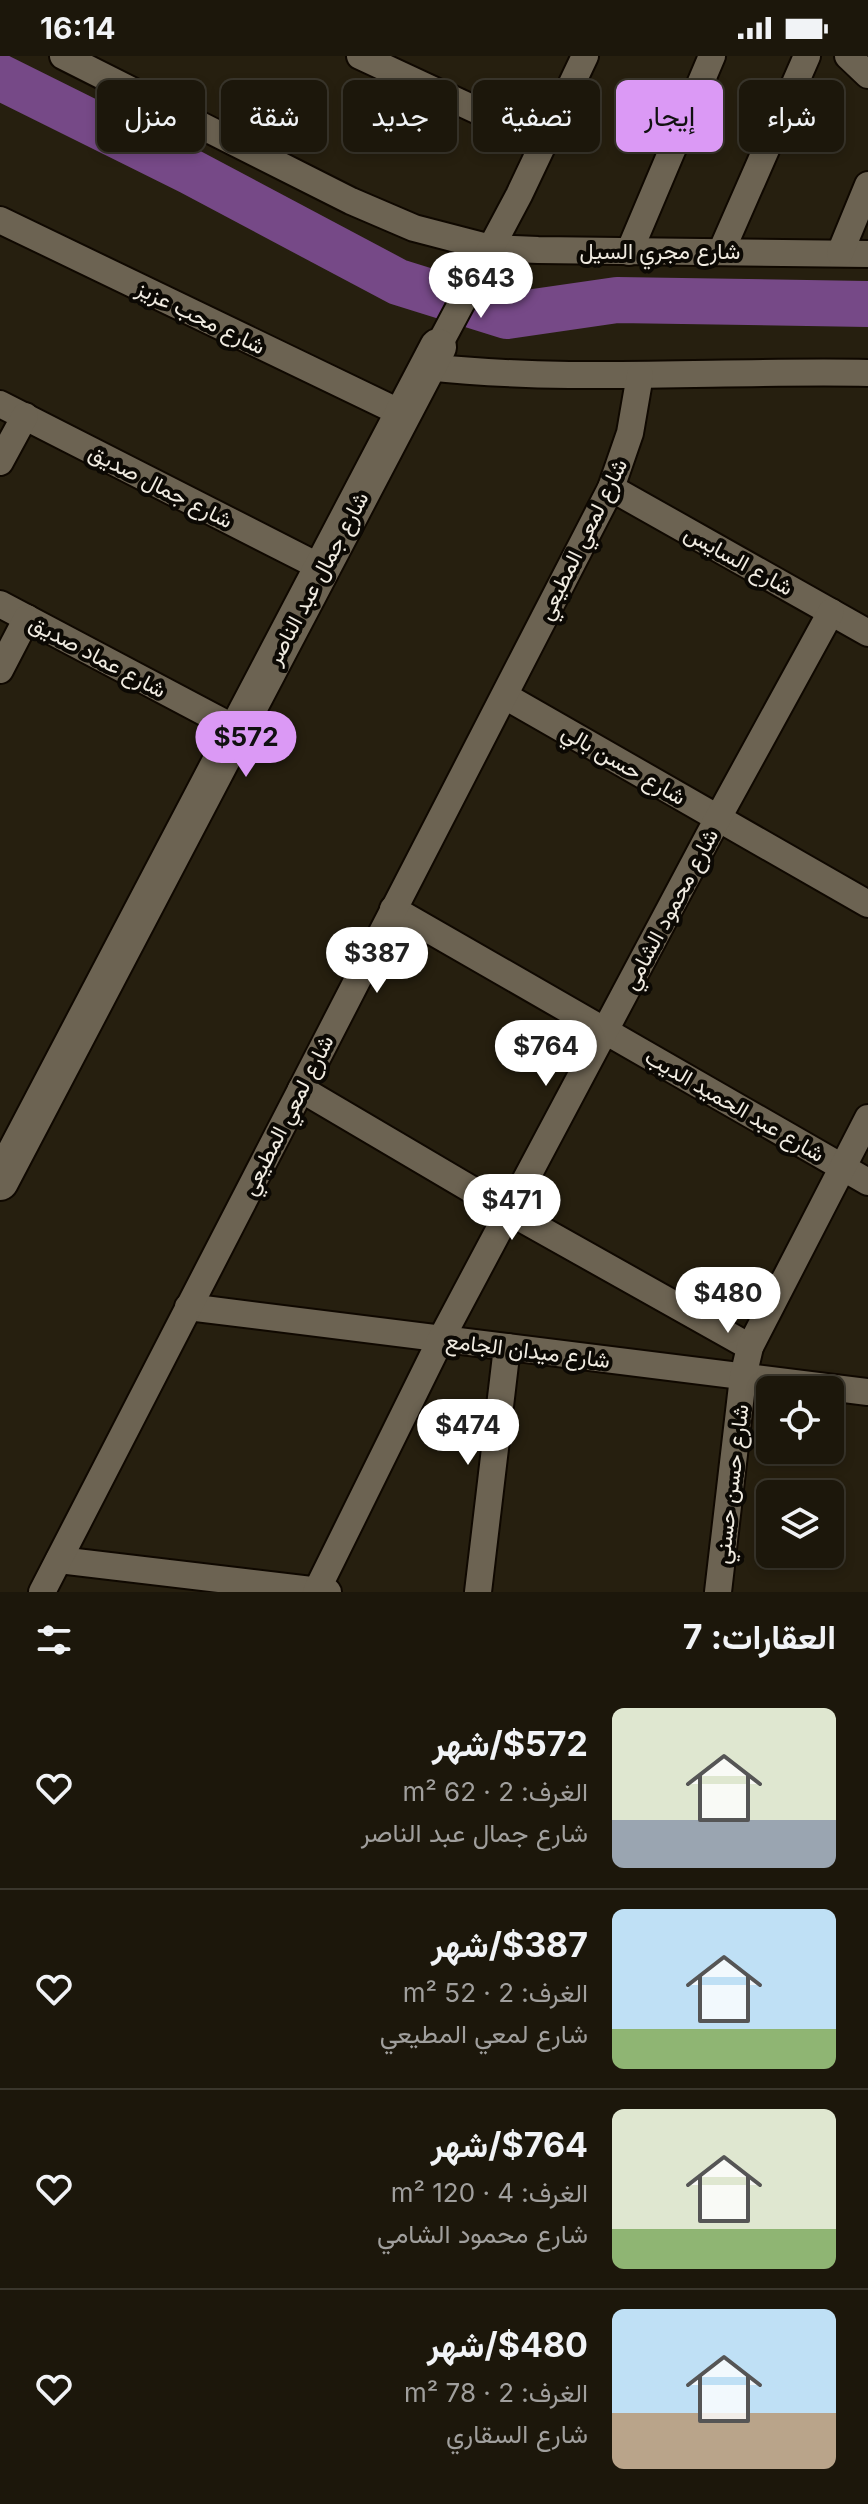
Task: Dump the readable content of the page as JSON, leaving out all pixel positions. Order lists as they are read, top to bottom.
{
  "streets": {
    "street": [
      "شارع مجري السيل",
      "شارع محب عزيز",
      "شارع جمال صديق",
      "شارع لمعي المطيعي",
      "شارع السايس",
      "شارع جمال عبد الناصر",
      "شارع عماد صديق",
      "شارع حسن بالي",
      "شارع محمود الشامي",
      "شارع عبد الحميد الديب",
      "شارع ميدان الجامع",
      "شارع حسن حسني"
    ]
  },
  "crossings": [
    ["شارع مجري السيل", "شارع جمال عبد الناصر"],
    ["شارع محب عزيز", "شارع جمال عبد الناصر"],
    ["شارع جمال صديق", "شارع جمال عبد الناصر"],
    ["شارع لمعي المطيعي", "شارع السايس"],
    ["شارع لمعي المطيعي", "شارع حسن بالي"],
    ["شارع لمعي المطيعي", "شارع عبد الحميد الديب"],
    ["شارع لمعي المطيعي", "شارع ميدان الجامع"],
    ["شارع السايس", "شارع محمود الشامي"],
    ["شارع جمال عبد الناصر", "شارع عماد صديق"],
    ["شارع حسن بالي", "شارع محمود الشامي"],
    ["شارع محمود الشامي", "شارع عبد الحميد الديب"],
    ["شارع محمود الشامي", "شارع ميدان الجامع"],
    ["شارع عبد الحميد الديب", "شارع حسن حسني"],
    ["شارع ميدان الجامع", "شارع حسن حسني"]
  ],
  "page": {
    "status": "16:14",
    "chip": [
      "شراء",
      "إيجار",
      "تصفية",
      "جديد",
      "شقة",
      "منزل"
    ],
    "price": [
      "$643",
      "$572",
      "$387",
      "$764",
      "$471",
      "$480",
      "$474"
    ],
    "heading": "العقارات: 7",
    "list": [
      {
        "name": "$572/شهر",
        "note": "الغرف: 2 · 62 m² · شارع جمال عبد الناصر"
      },
      {
        "name": "$387/شهر",
        "note": "الغرف: 2 · 52 m² · شارع لمعي المطيعي"
      },
      {
        "name": "$764/شهر",
        "note": "الغرف: 4 · 120 m² · شارع محمود الشامي"
      },
      {
        "name": "$480/شهر",
        "note": "الغرف: 2 · 78 m² · شارع السقاري"
      }
    ]
  }
}
